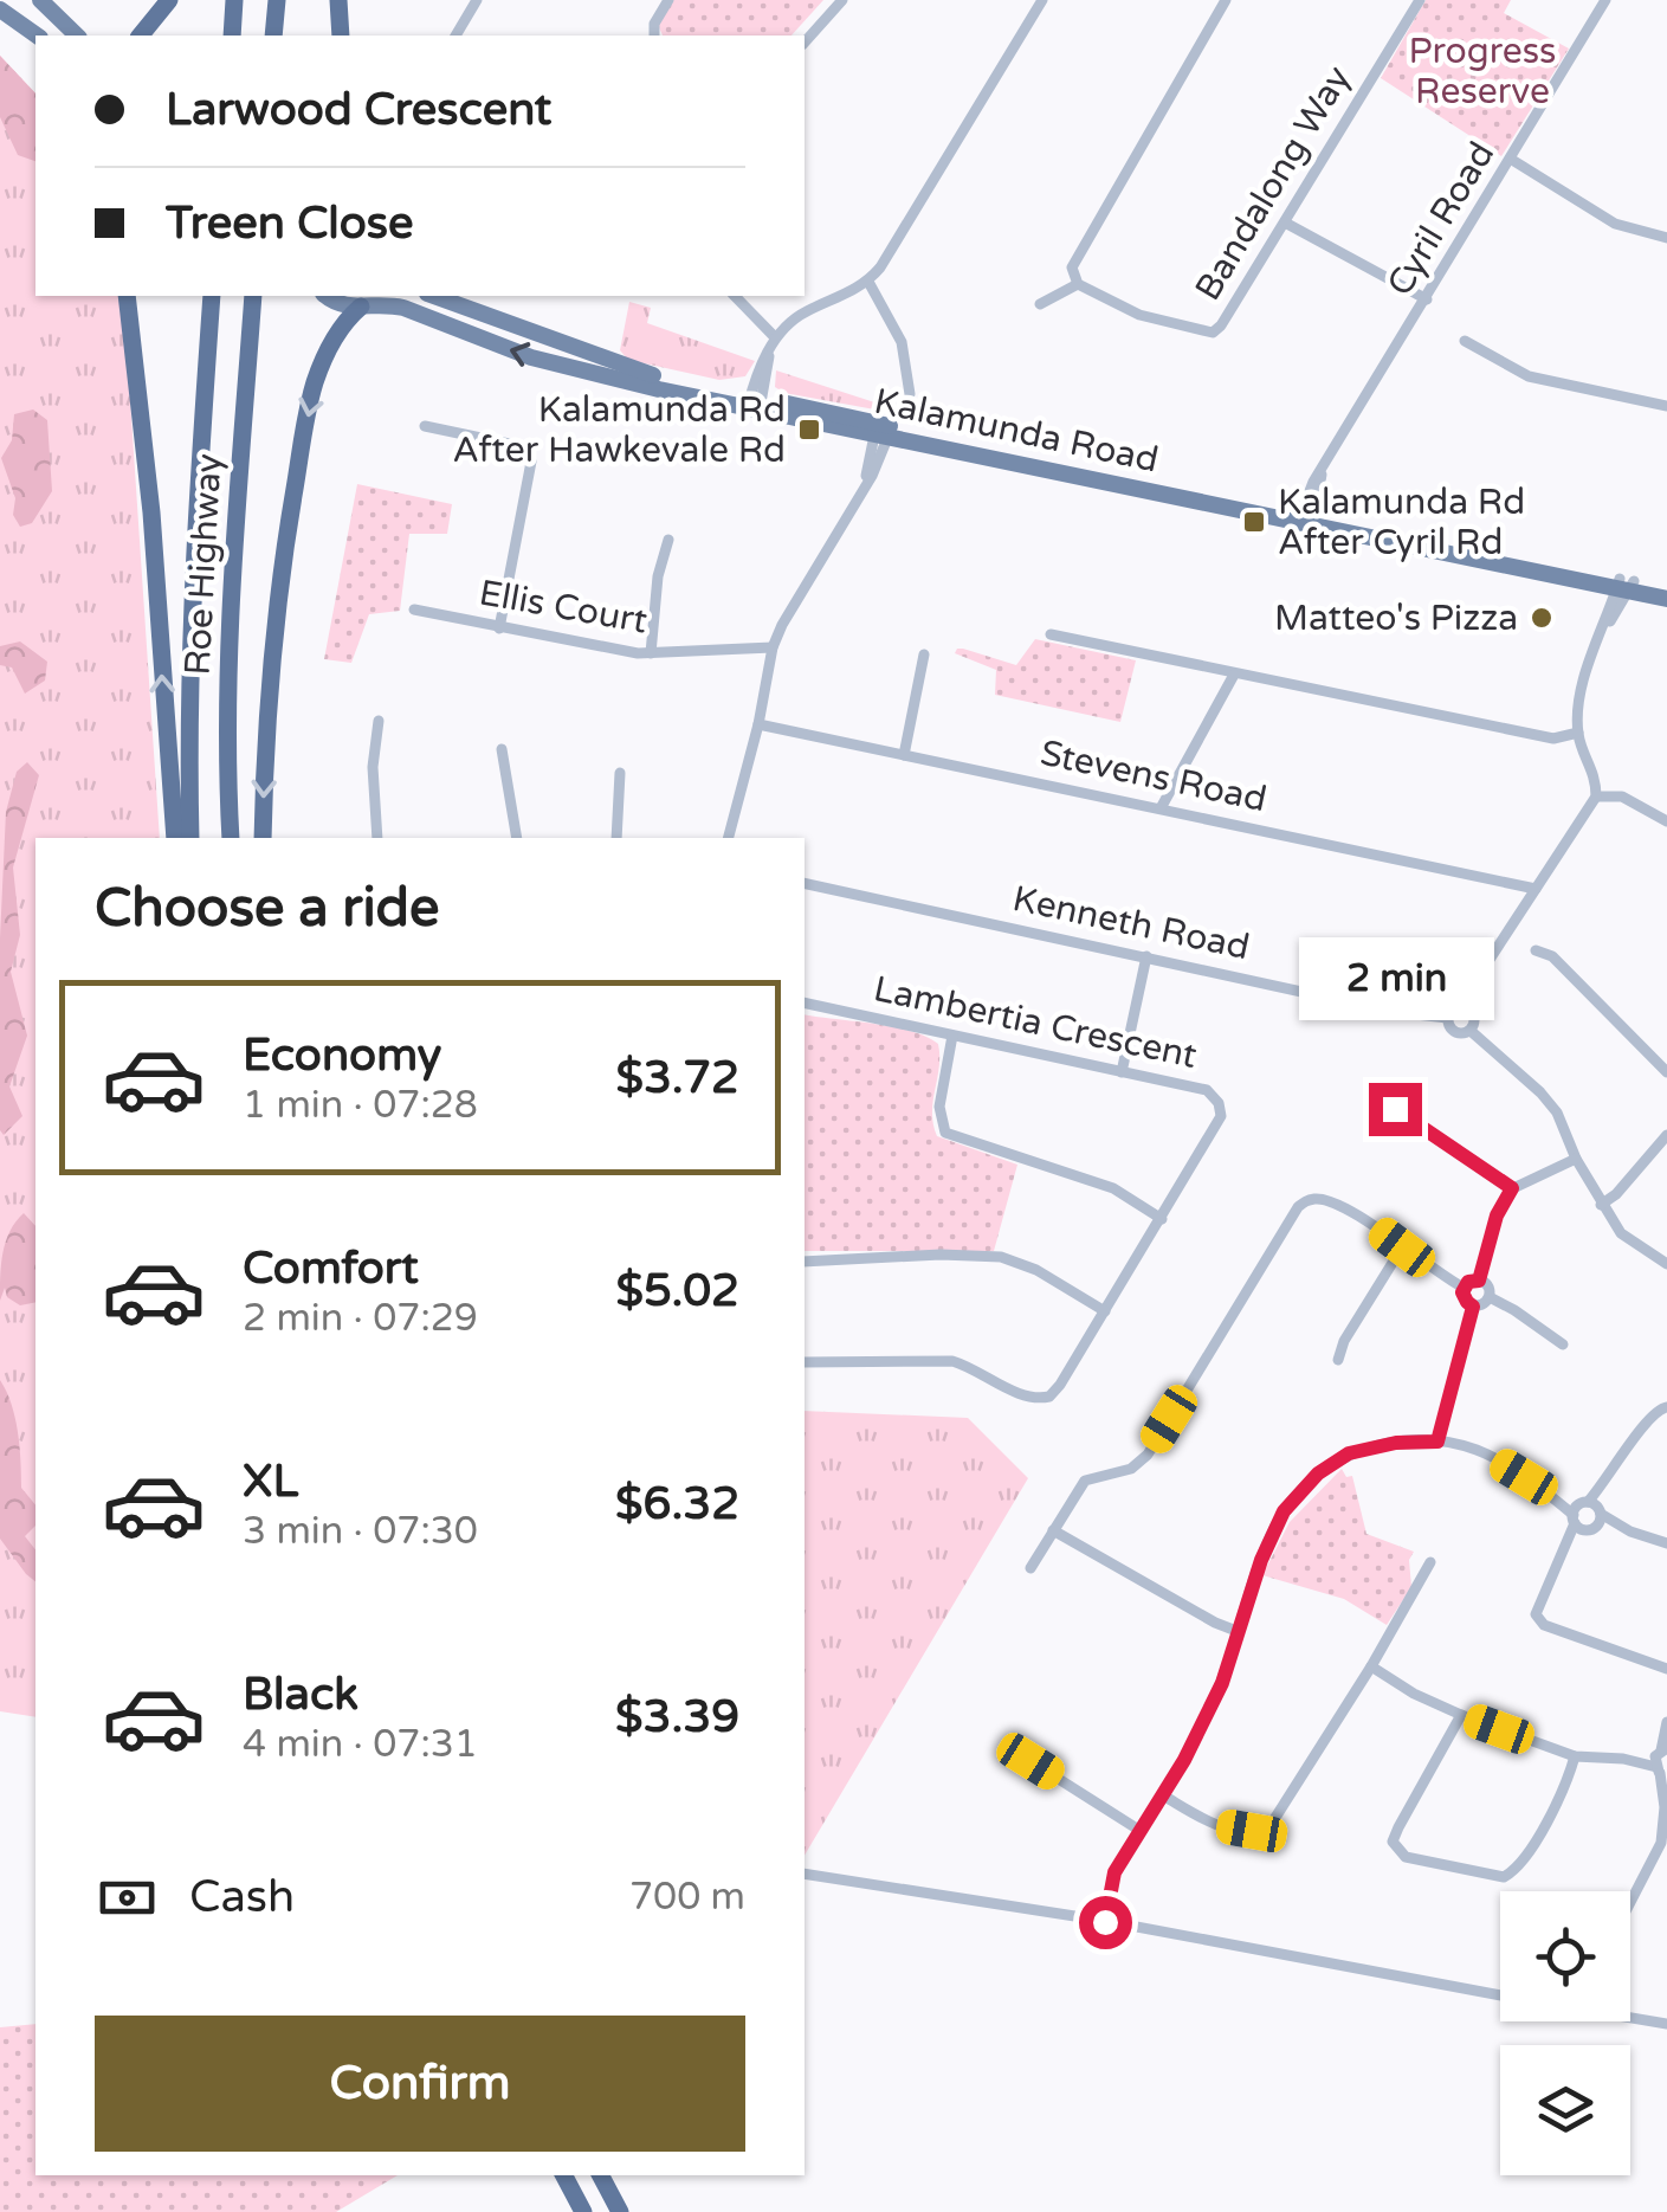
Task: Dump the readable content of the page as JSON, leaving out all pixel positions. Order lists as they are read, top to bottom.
{
  "streets": {
    "highway": ["Roe Highway"],
    "main road": ["Kalamunda Road"],
    "street": [
      "Bandalong Way",
      "Cyril Road",
      "Ellis Court",
      "Stevens Road",
      "Kenneth Road",
      "Lambertia Crescent"
    ]
  },
  "crossings": [
    ["Cyril Road", "Kalamunda Road"]
  ],
  "parks": ["Progress Reserve"],
  "places": {
    "transit": ["Kalamunda Rd After Hawkevale Rd", "Kalamunda Rd After Cyril Rd"],
    "other": ["Matteo's Pizza"]
  },
  "page": {
    "banner": ["Larwood Crescent", "Treen Close"],
    "heading": "Choose a ride",
    "bubble": "2 min",
    "list": [
      {
        "name": "Economy",
        "note": "1 min · 07:28",
        "value": "$3.72"
      },
      {
        "name": "Comfort",
        "note": "2 min · 07:29",
        "value": "$5.02"
      },
      {
        "name": "XL",
        "note": "3 min · 07:30",
        "value": "$6.32"
      },
      {
        "name": "Black",
        "note": "4 min · 07:31",
        "value": "$3.39"
      }
    ],
    "pay": ["Cash", "700 m"],
    "buttons": "Confirm"
  }
}
